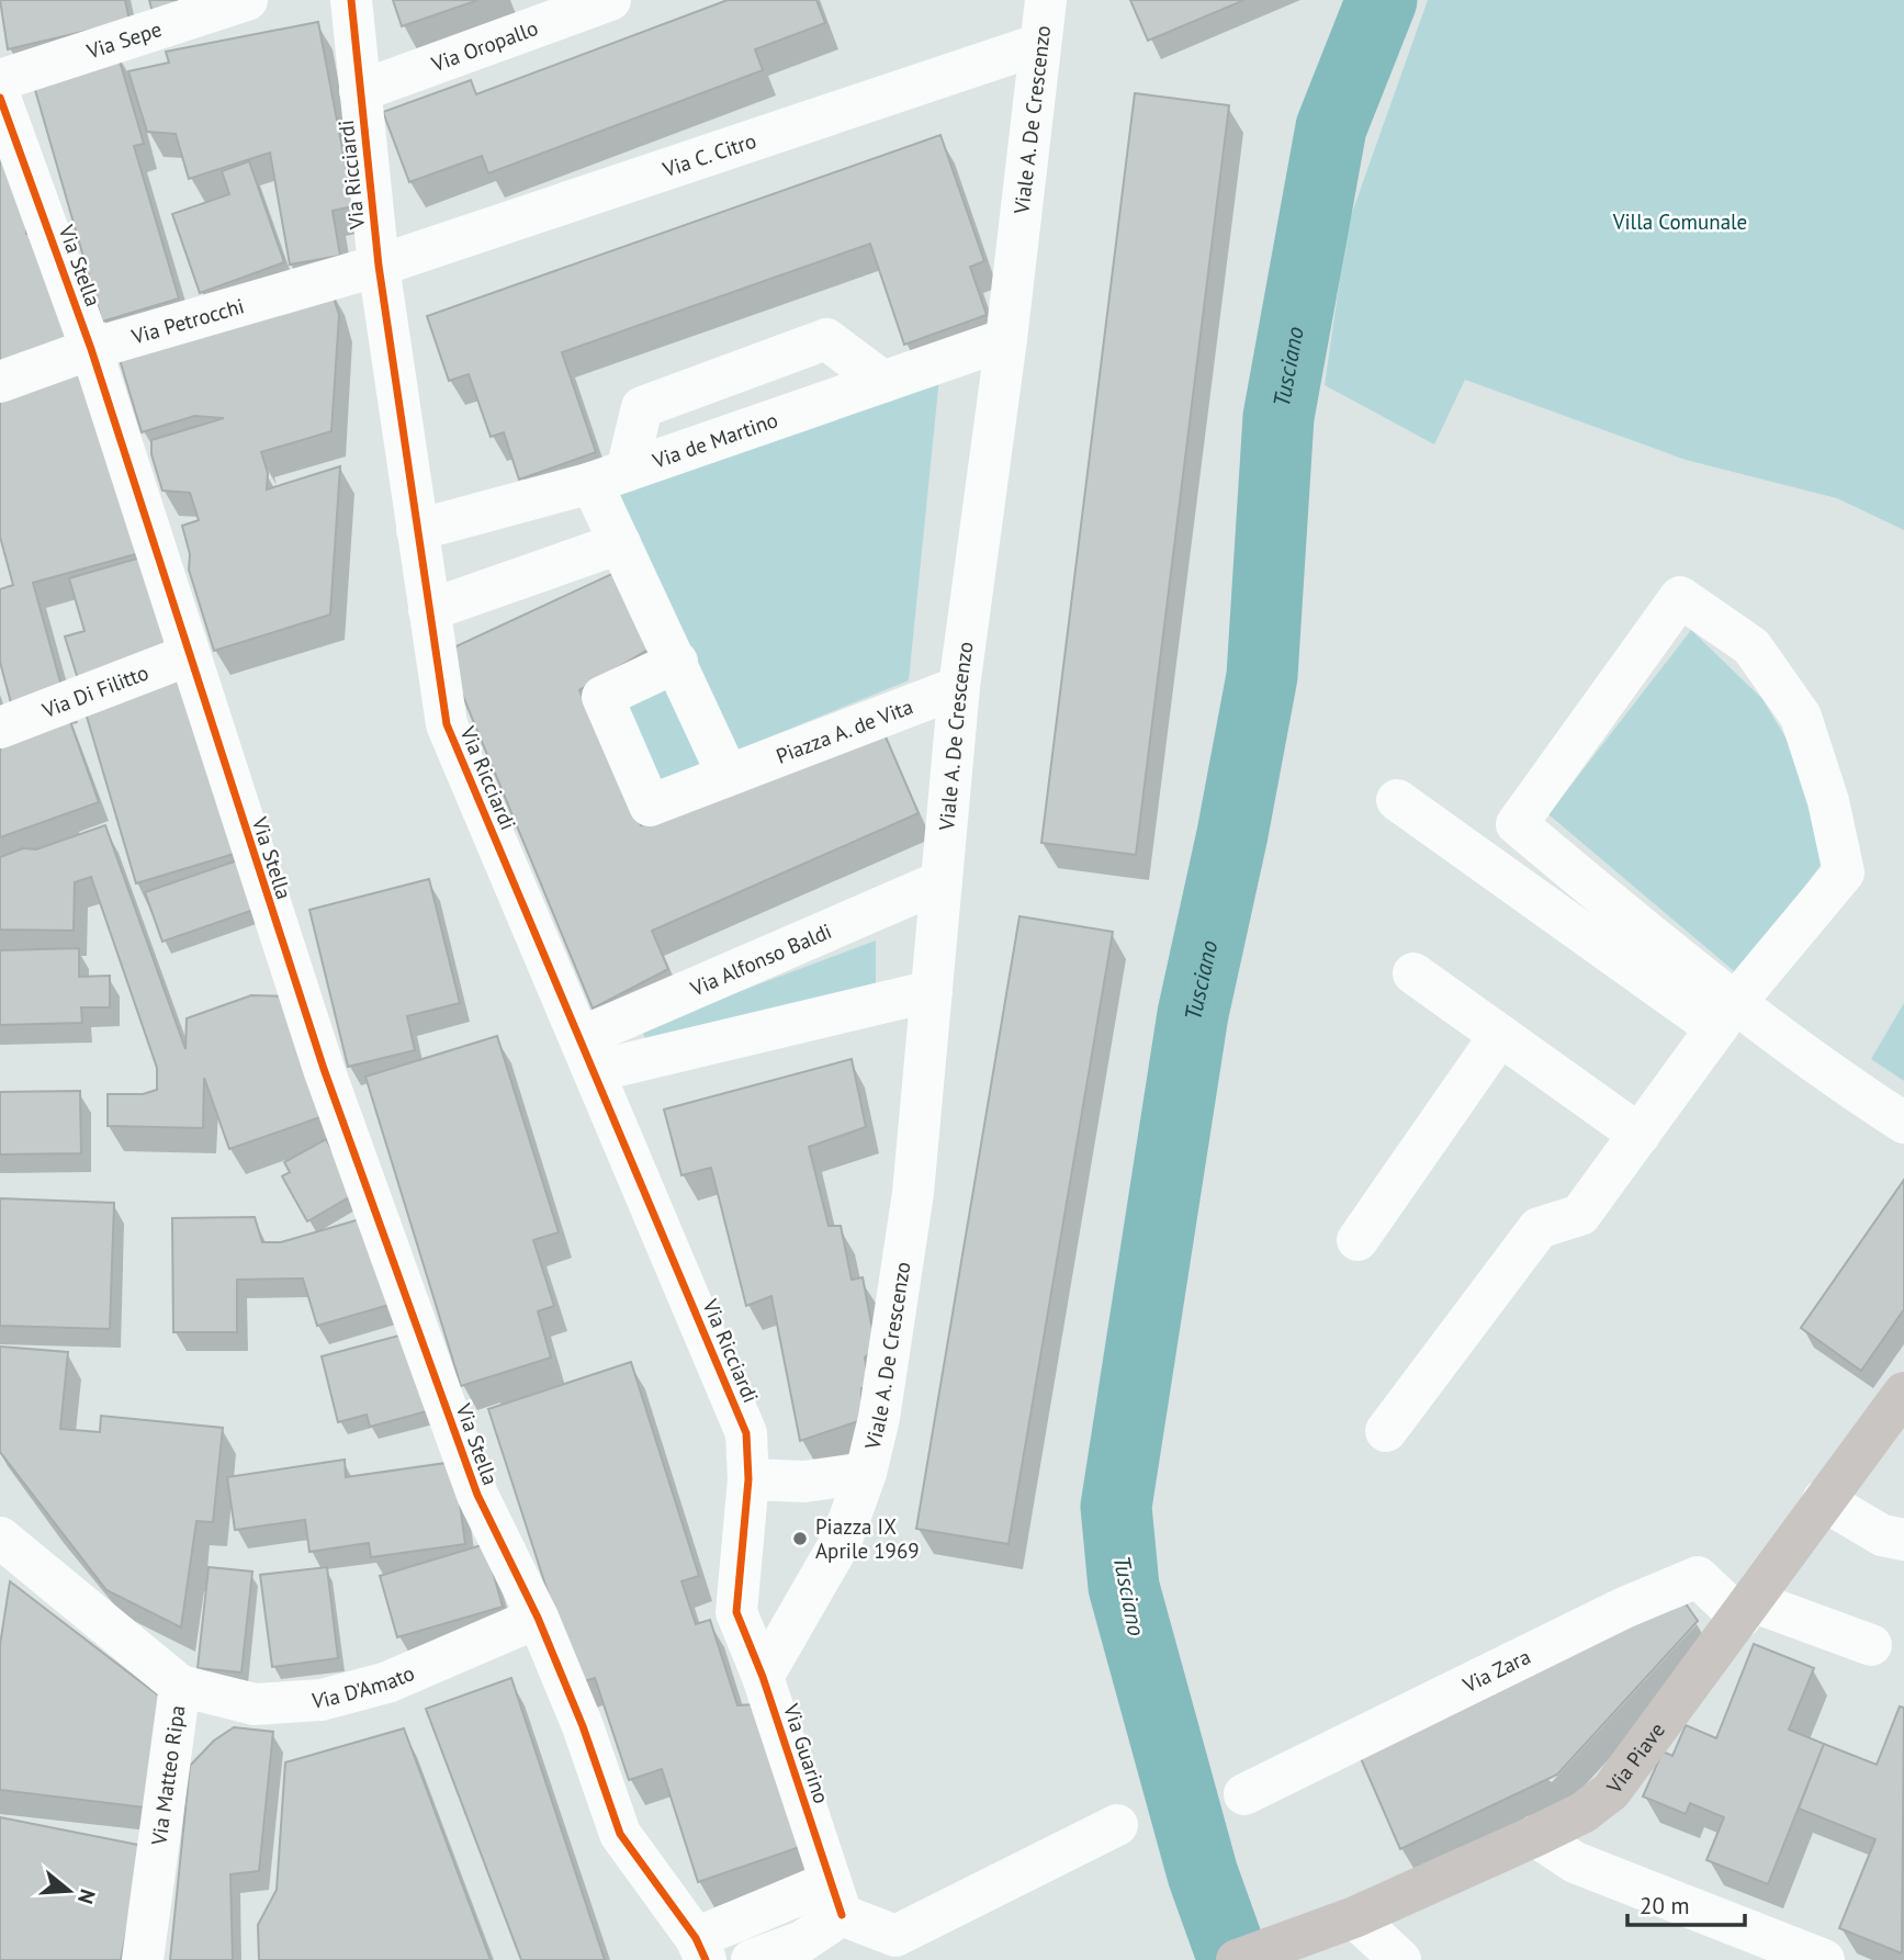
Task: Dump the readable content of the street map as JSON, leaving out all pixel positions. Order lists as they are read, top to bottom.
{
  "streets": {
    "main road": ["Via Piave"],
    "street": [
      "Via Sepe",
      "Via Oropallo",
      "Viale A. De Crescenzo",
      "Via C. Citro",
      "Via Ricciardi",
      "Via Stella",
      "Via Petrocchi",
      "Via de Martino",
      "Via Di Filitto",
      "Piazza A. de Vita",
      "Via Alfonso Baldi",
      "Via Zara",
      "Via D'Amato",
      "Via Guarino",
      "Via Matteo Ripa"
    ]
  },
  "crossings": [
    ["Via Oropallo", "Via Ricciardi"],
    ["Viale A. De Crescenzo", "Via C. Citro"],
    ["Viale A. De Crescenzo", "Via Ricciardi"],
    ["Viale A. De Crescenzo", "Via de Martino"],
    ["Viale A. De Crescenzo", "Piazza A. de Vita"],
    ["Viale A. De Crescenzo", "Via Alfonso Baldi"],
    ["Viale A. De Crescenzo", "Via Guarino"],
    ["Via C. Citro", "Via Ricciardi"],
    ["Via C. Citro", "Via Petrocchi"],
    ["Via Ricciardi", "Via Petrocchi"],
    ["Via Ricciardi", "Via de Martino"],
    ["Via Ricciardi", "Via Alfonso Baldi"],
    ["Via Ricciardi", "Via Guarino"],
    ["Via Stella", "Via Petrocchi"],
    ["Via Stella", "Via Di Filitto"],
    ["Via Stella", "Via D'Amato"],
    ["Via Zara", "Via Piave"],
    ["Via D'Amato", "Via Matteo Ripa"]
  ],
  "water": ["Tusciano"],
  "parks": ["Villa Comunale"],
  "places": ["Piazza IX Aprile 1969"],
  "scale_bar": "20 m",
  "north": "right"
}
